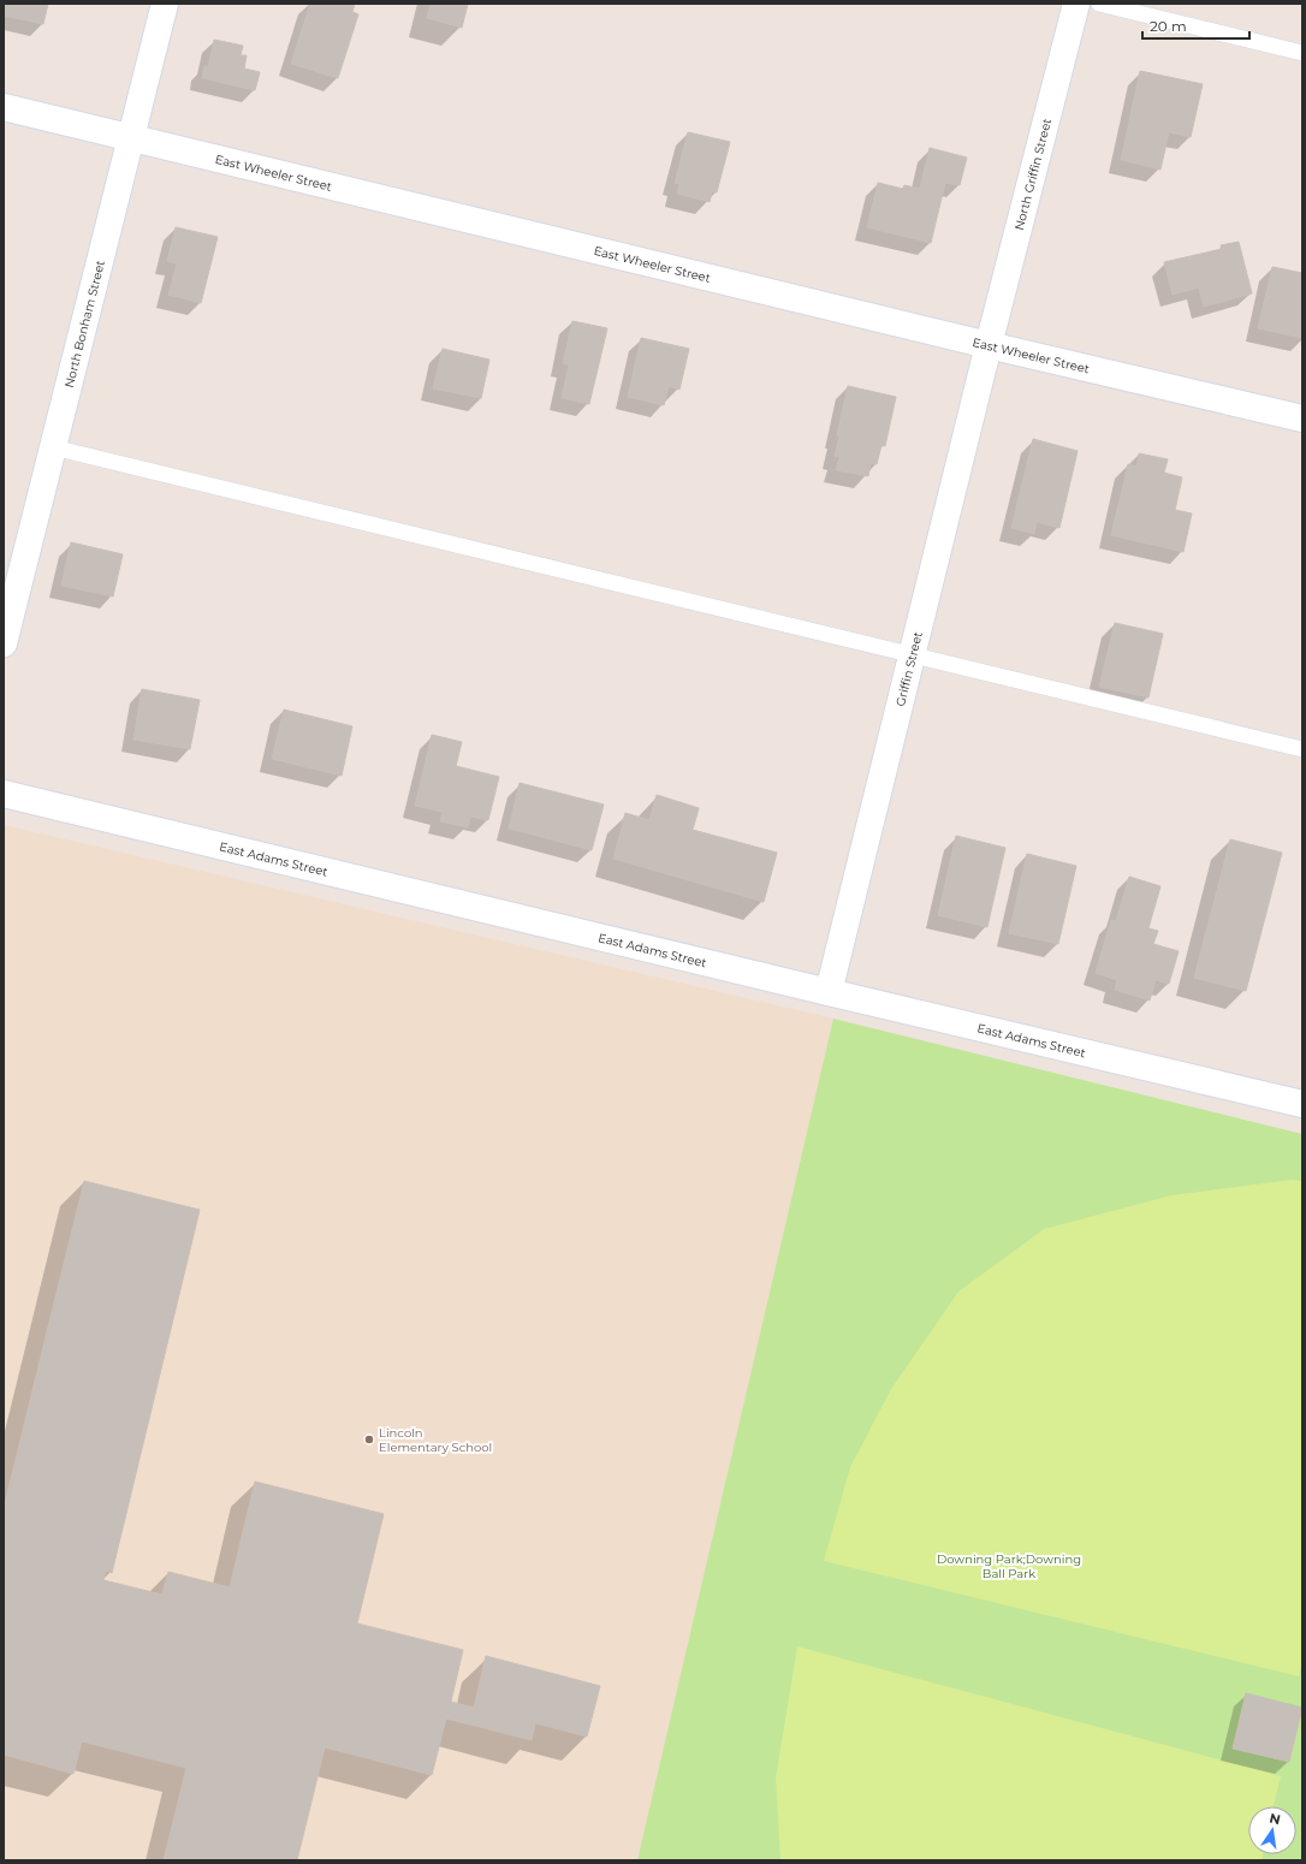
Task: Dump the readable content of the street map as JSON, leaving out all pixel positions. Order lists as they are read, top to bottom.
{
  "streets": {
    "street": [
      "East Wheeler Street",
      "North Griffin Street",
      "North Bonham Street",
      "Griffin Street",
      "East Adams Street"
    ]
  },
  "crossings": [
    ["East Wheeler Street", "North Griffin Street"],
    ["East Wheeler Street", "North Bonham Street"],
    ["East Wheeler Street", "Griffin Street"],
    ["North Griffin Street", "Griffin Street"],
    ["Griffin Street", "East Adams Street"]
  ],
  "parks": ["Downing Park;Downing Ball Park"],
  "places": ["Lincoln Elementary School"],
  "scale_bar": "20 m",
  "north": "top"
}
